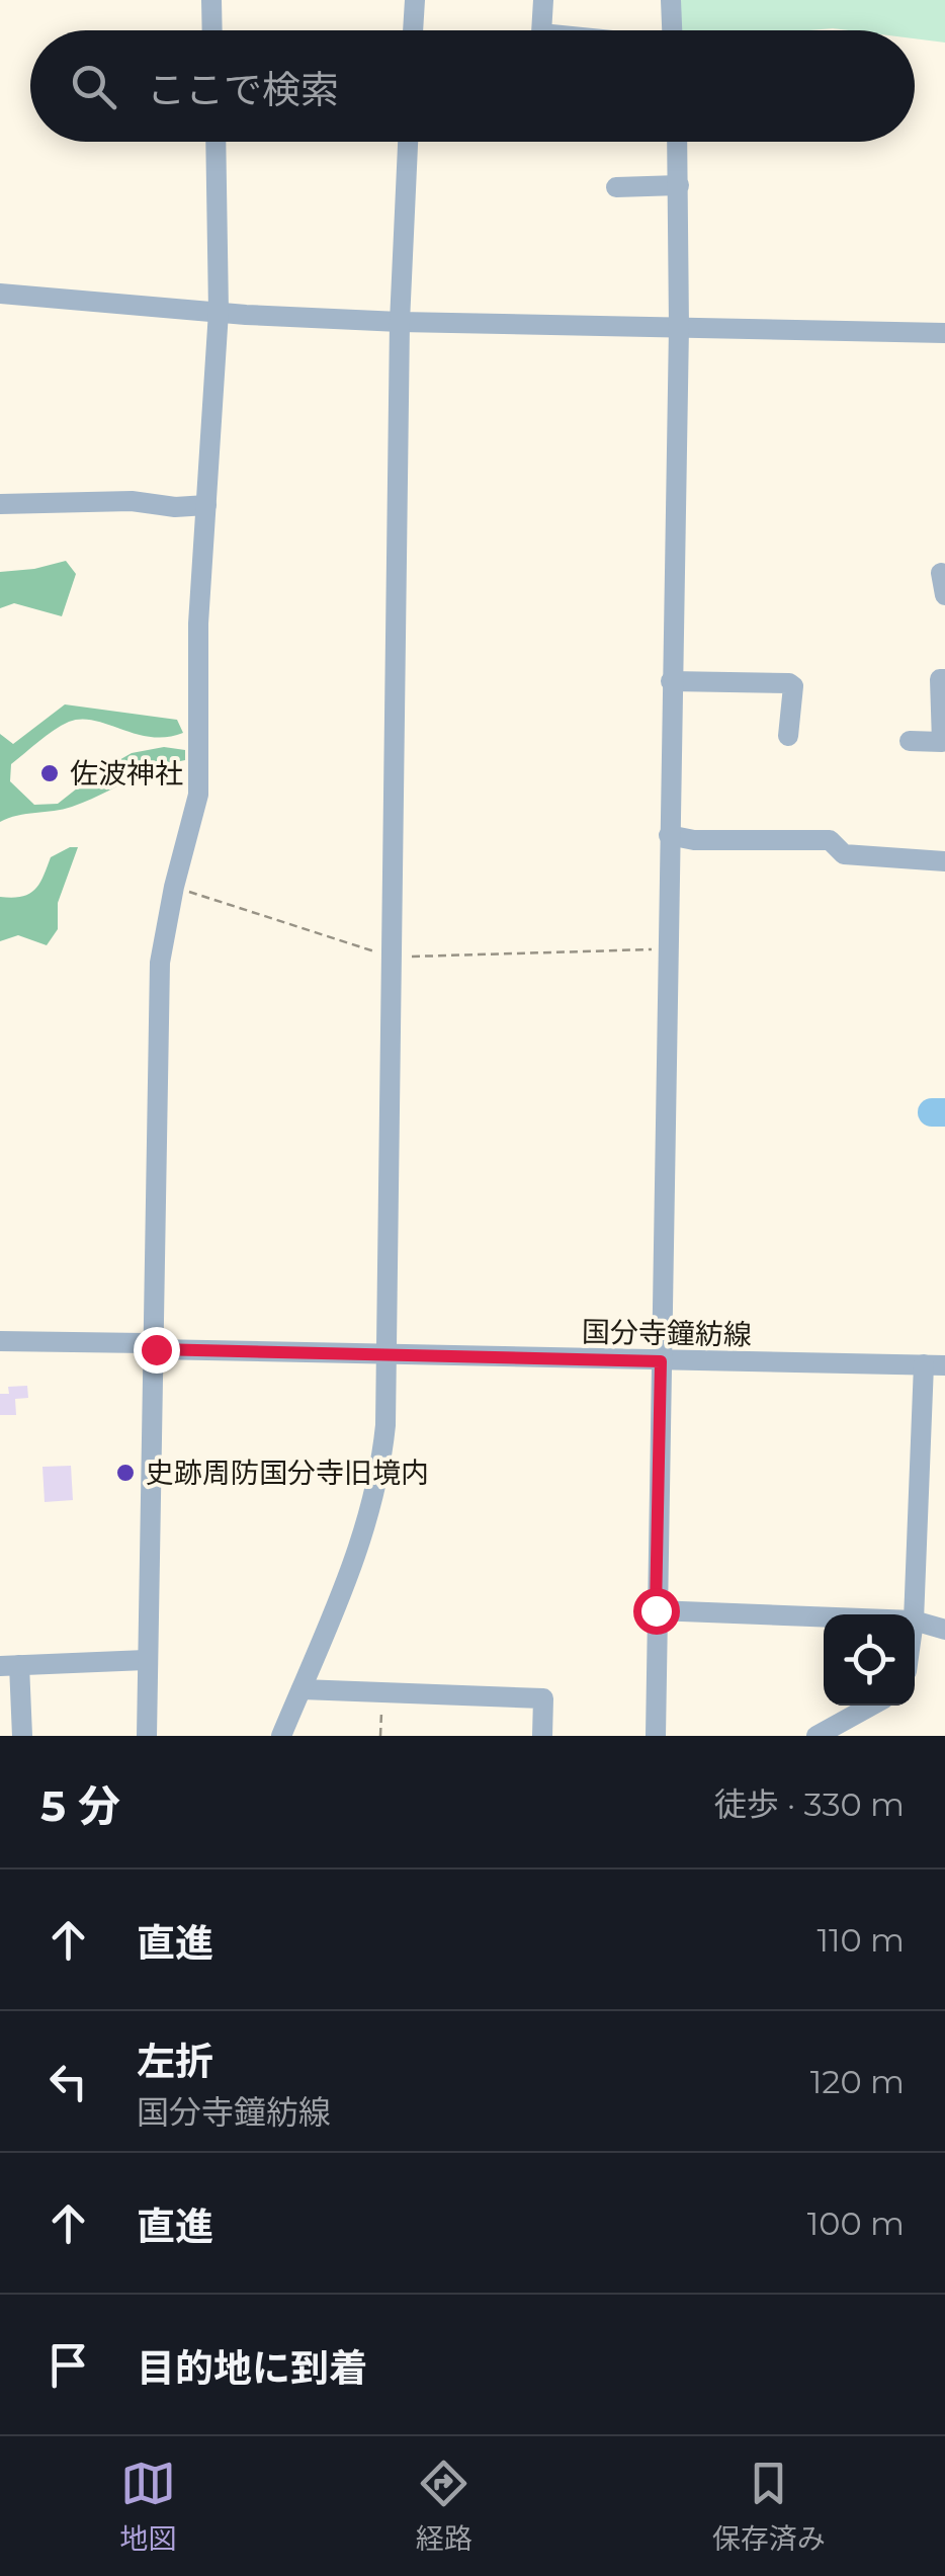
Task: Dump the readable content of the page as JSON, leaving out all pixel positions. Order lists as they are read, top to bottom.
{
  "streets": {
    "street": ["国分寺鐘紡線"]
  },
  "places": ["佐波神社", "史跡周防国分寺旧境内"],
  "page": {
    "search": "ここで検索",
    "heading": ["5 分", "徒歩 · 330 m"],
    "list": [
      ["直進", "110 m"],
      ["左折", "国分寺鐘紡線", "120 m"],
      ["直進", "100 m"],
      "目的地に到着"
    ],
    "nav": ["地図", "経路", "保存済み"]
  }
}
